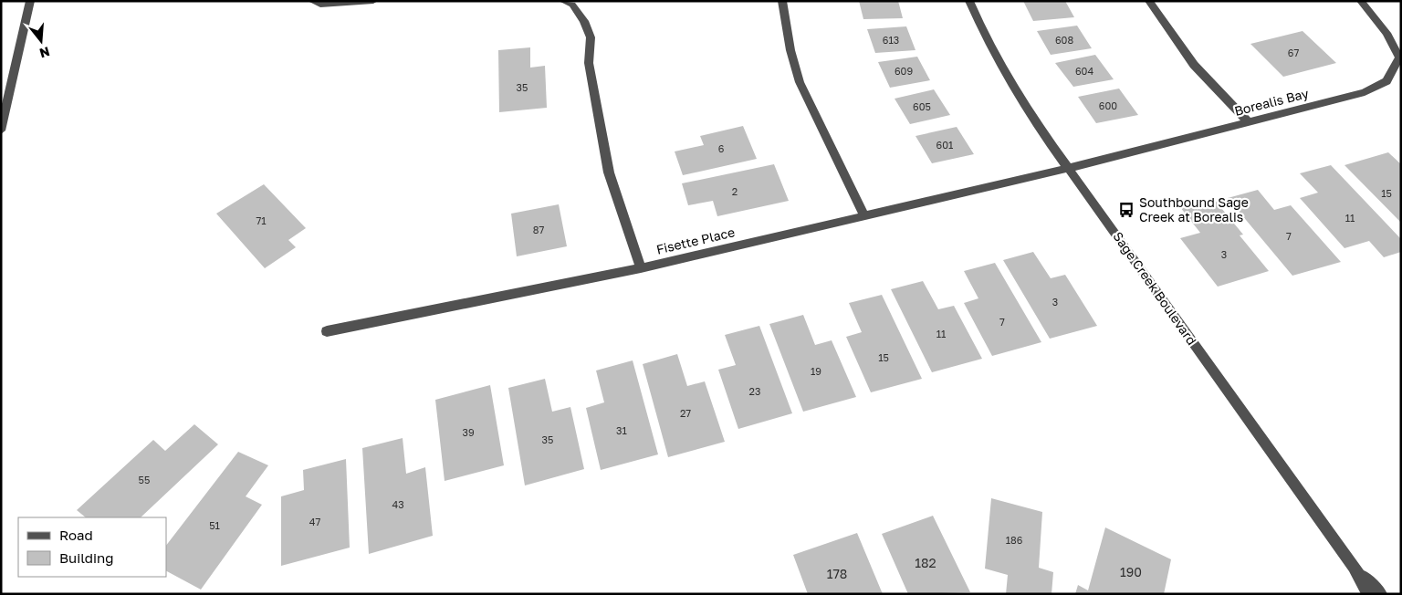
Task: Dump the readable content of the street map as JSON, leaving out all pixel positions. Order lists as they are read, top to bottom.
{
  "streets": {
    "street": ["Borealis Bay", "Fisette Place", "Sage Creek Boulevard"]
  },
  "crossings": [
    ["Borealis Bay", "Fisette Place"],
    ["Borealis Bay", "Sage Creek Boulevard"],
    ["Fisette Place", "Sage Creek Boulevard"]
  ],
  "places": {
    "bus stop": ["Southbound Sage Creek at Borealis"]
  },
  "house_numbers": [
    "613",
    "608",
    "67",
    "609",
    "604",
    "35",
    "600",
    "605",
    "601",
    "6",
    "2",
    "15",
    "11",
    "71",
    "87",
    "7",
    "3",
    "3",
    "7",
    "11",
    "15",
    "19",
    "23",
    "27",
    "31",
    "39",
    "35",
    "55",
    "43",
    "47",
    "51",
    "186",
    "182",
    "190",
    "178"
  ],
  "legend": ["Road", "Building"],
  "north": "bottom"
}
